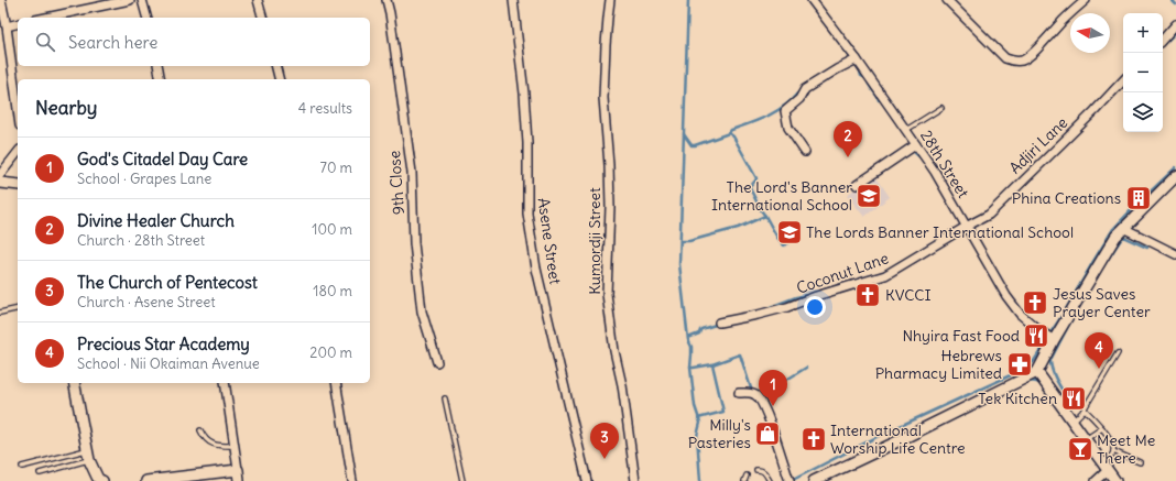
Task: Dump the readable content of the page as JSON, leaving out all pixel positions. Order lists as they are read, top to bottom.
{
  "streets": {
    "street": [
      "Adjiri Lane",
      "28th Street",
      "9th Close",
      "Asene Street",
      "Kumordji Street",
      "Coconut Lane"
    ]
  },
  "crossings": [
    ["Adjiri Lane", "28th Street"],
    ["Adjiri Lane", "Coconut Lane"],
    ["28th Street", "Coconut Lane"]
  ],
  "places": {
    "school or university": ["The Lord's Banner International School", "The Lords Banner International School"],
    "building": ["Phina Creations"],
    "church": ["KVCCI", "Jesus Saves Prayer Center", "International Worship Life Centre"],
    "restaurant": ["Nhyira Fast Food", "Tek Kitchen"],
    "pharmacy": ["Hebrews Pharmacy Limited"],
    "shop": ["Milly's Pasteries"],
    "bar": ["Meet Me There"]
  },
  "north": "left",
  "page": {
    "map_buttons": ["+", "−"],
    "search": "Search here",
    "heading": ["Nearby", "4 results"],
    "pins": [
      "2",
      "4",
      "1",
      "3"
    ],
    "list": [
      {
        "mark": "1",
        "name": "God's Citadel Day Care",
        "note": "School · Grapes Lane",
        "value": "70 m"
      },
      {
        "mark": "2",
        "name": "Divine Healer Church",
        "note": "Church · 28th Street",
        "value": "100 m"
      },
      {
        "mark": "3",
        "name": "The Church of Pentecost",
        "note": "Church · Asene Street",
        "value": "180 m"
      },
      {
        "mark": "4",
        "name": "Precious Star Academy",
        "note": "School · Nii Okaiman Avenue",
        "value": "200 m"
      }
    ]
  }
}
